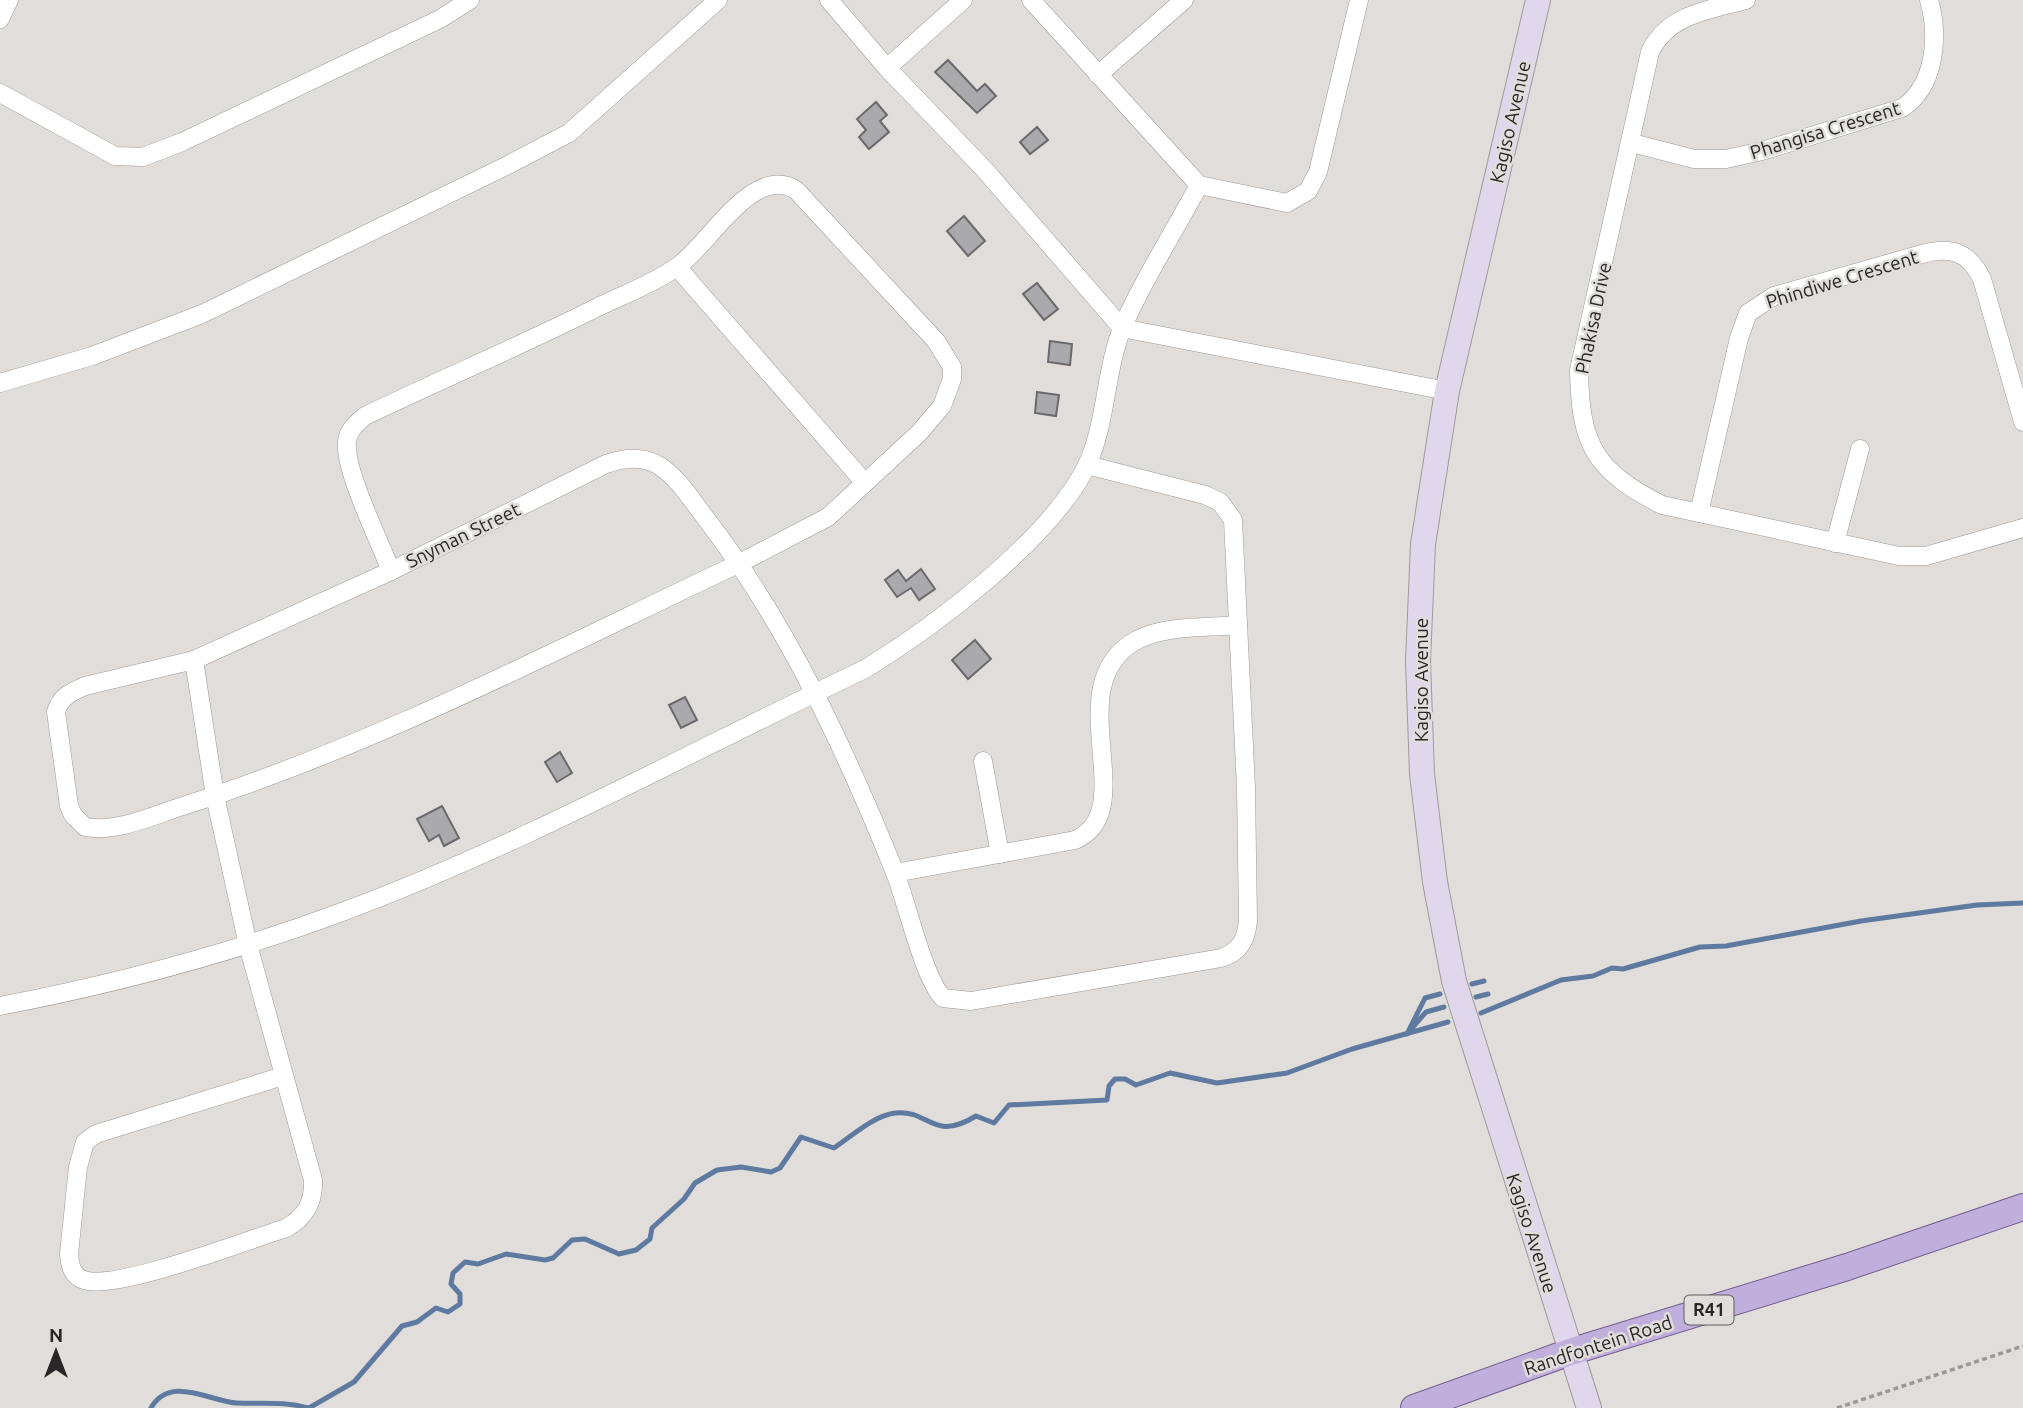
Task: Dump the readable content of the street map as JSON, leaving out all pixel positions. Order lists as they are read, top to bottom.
{
  "streets": {
    "main road": ["R41", "Randfontein Road"],
    "street": [
      "Kagiso Avenue",
      "Phangisa Crescent",
      "Phindiwe Crescent",
      "Phakisa Drive",
      "Snyman Street"
    ]
  },
  "crossings": [
    ["Kagiso Avenue", "Randfontein Road"],
    ["Phangisa Crescent", "Phakisa Drive"],
    ["Phindiwe Crescent", "Phakisa Drive"]
  ],
  "north": "top"
}
